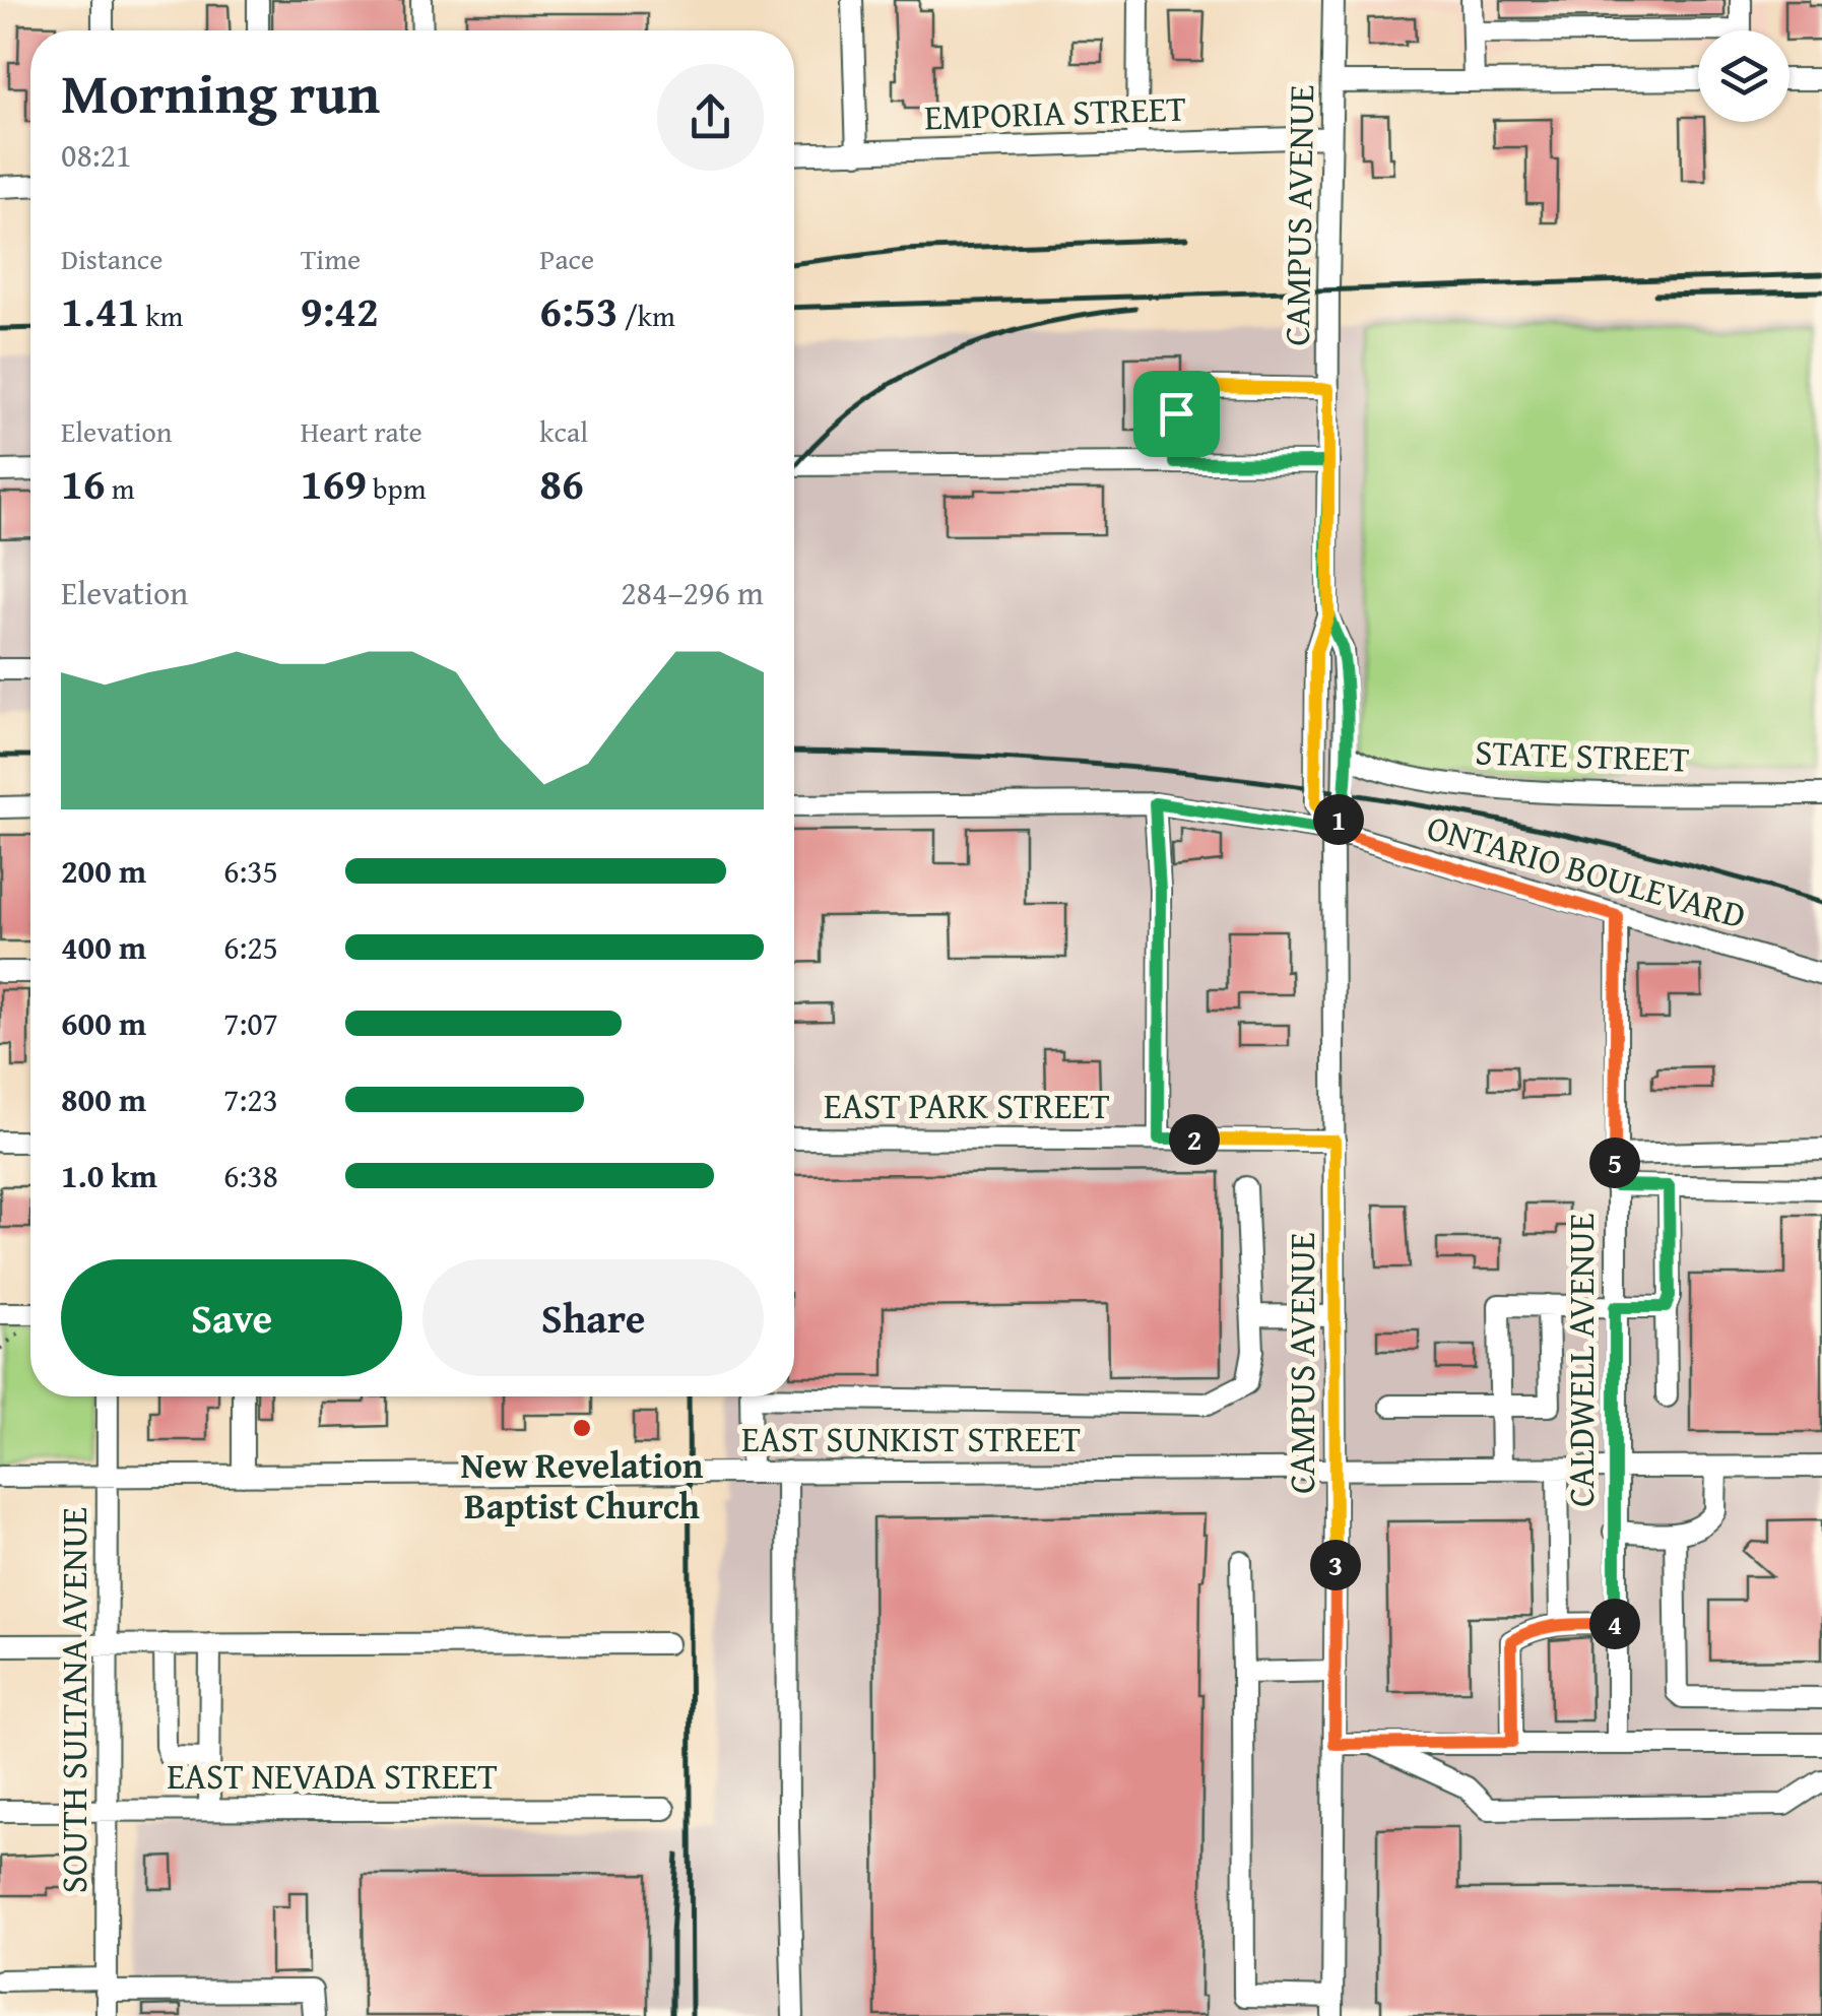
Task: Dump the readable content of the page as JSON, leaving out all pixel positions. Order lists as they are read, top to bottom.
{
  "streets": {
    "street": [
      "EMPORIA STREET",
      "CAMPUS AVENUE",
      "STATE STREET",
      "ONTARIO BOULEVARD",
      "EAST PARK STREET",
      "CALDWELL AVENUE",
      "EAST SUNKIST STREET",
      "SOUTH SULTANA AVENUE",
      "EAST NEVADA STREET"
    ]
  },
  "crossings": [
    ["EMPORIA STREET", "CAMPUS AVENUE"],
    ["CAMPUS AVENUE", "STATE STREET"],
    ["CAMPUS AVENUE", "ONTARIO BOULEVARD"],
    ["CAMPUS AVENUE", "EAST PARK STREET"],
    ["CAMPUS AVENUE", "EAST SUNKIST STREET"],
    ["ONTARIO BOULEVARD", "CALDWELL AVENUE"],
    ["CALDWELL AVENUE", "EAST SUNKIST STREET"],
    ["EAST SUNKIST STREET", "SOUTH SULTANA AVENUE"],
    ["SOUTH SULTANA AVENUE", "EAST NEVADA STREET"]
  ],
  "places": ["New Revelation Baptist Church"],
  "page": {
    "heading": ["Morning run", "08:21"],
    "stats": [
      ["Distance", "1.41 km"],
      ["Time", "9:42"],
      ["Pace", "6:53 /km"],
      ["Elevation", "16 m"],
      ["Heart rate", "169 bpm"],
      ["kcal", "86"]
    ],
    "chart": ["Elevation", "284–296 m"],
    "pins": [
      "1",
      "2",
      "5",
      "3",
      "4"
    ],
    "list": [
      {
        "name": "200 m",
        "note": "6:35"
      },
      {
        "name": "400 m",
        "note": "6:25"
      },
      {
        "name": "600 m",
        "note": "7:07"
      },
      {
        "name": "800 m",
        "note": "7:23"
      },
      {
        "name": "1.0 km",
        "note": "6:38"
      }
    ],
    "buttons": ["Save", "Share"]
  }
}
